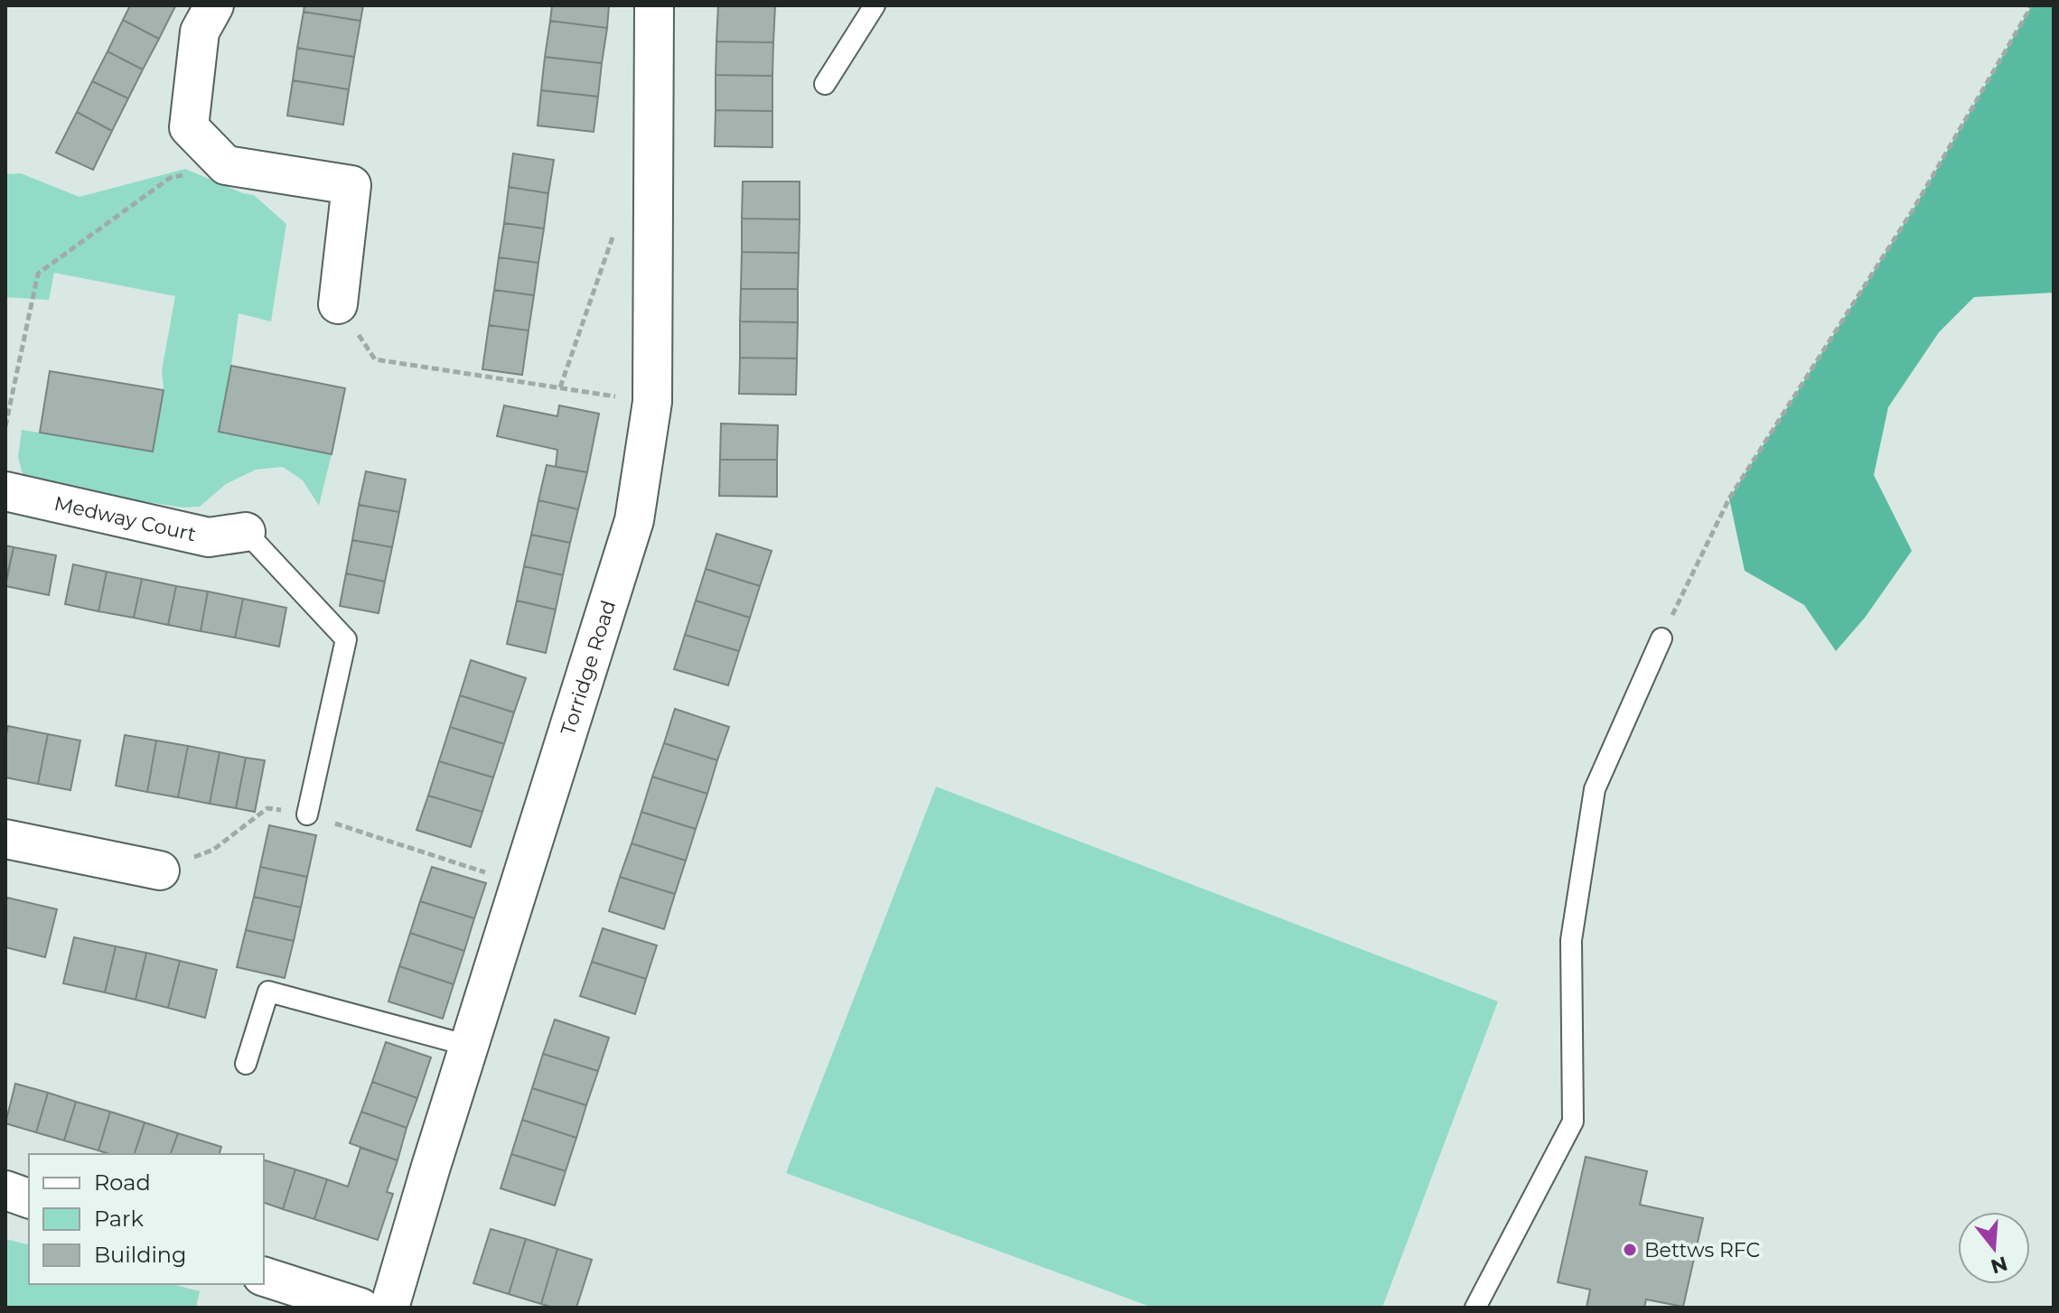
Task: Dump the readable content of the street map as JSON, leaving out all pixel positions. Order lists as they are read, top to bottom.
{
  "streets": {
    "street": ["Medway Court", "Torridge Road"]
  },
  "places": ["Bettws RFC"],
  "legend": ["Road", "Park", "Building"],
  "north": "bottom"
}
